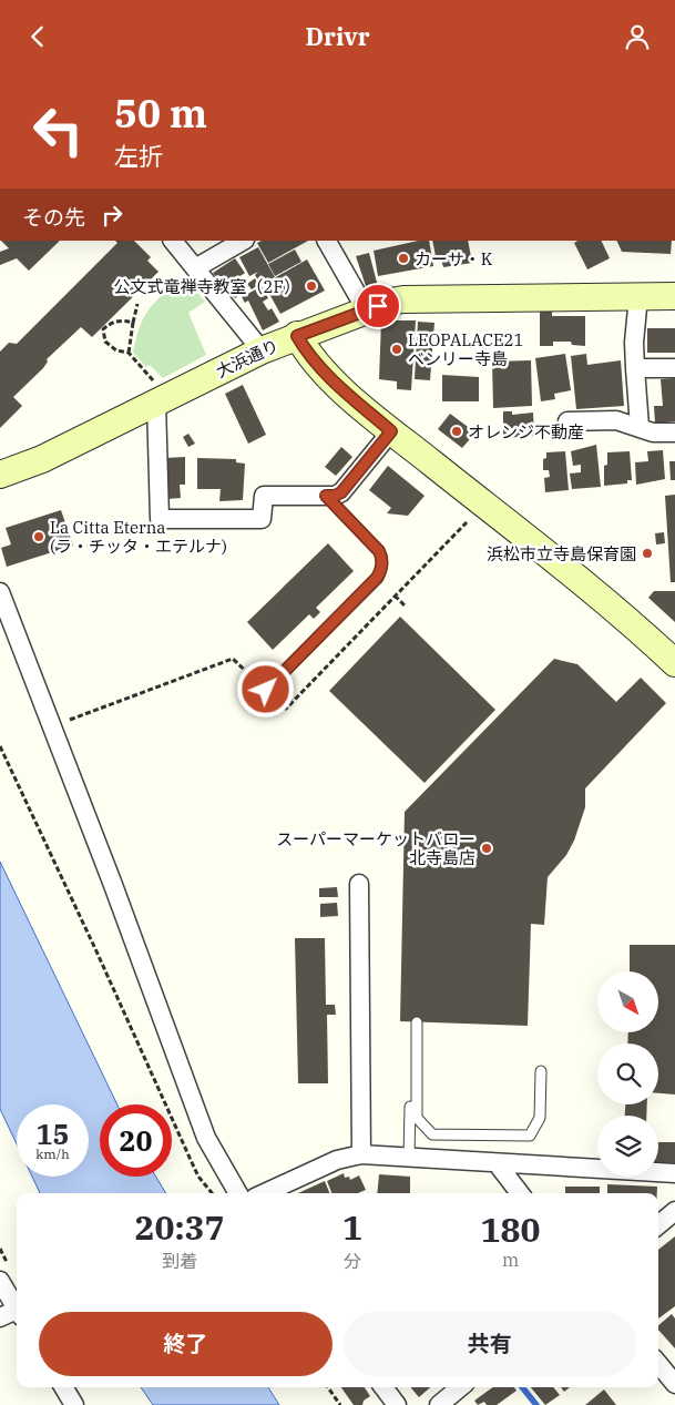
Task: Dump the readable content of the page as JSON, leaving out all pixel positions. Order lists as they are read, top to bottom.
{
  "streets": {
    "street": ["大浜通り"]
  },
  "places": [
    "カーサ・K",
    "公文式竜禅寺教室（2F）",
    "LEOPALACE21 ベンリー寺島",
    "オレンジ不動産",
    "La Citta Eterna (ラ・チッタ・エテルナ)",
    "浜松市立寺島保育園",
    "スーパーマーケットバロー 北寺島店"
  ],
  "north": "bottom right",
  "page": {
    "header": "Drivr",
    "turn": ["50 m", "左折"],
    "then": "その先",
    "speed": "15 km/h",
    "limit": "20",
    "eta": [
      "20:37",
      "到着",
      "1",
      "分",
      "180",
      "m"
    ],
    "buttons": ["終了", "共有"]
  }
}
